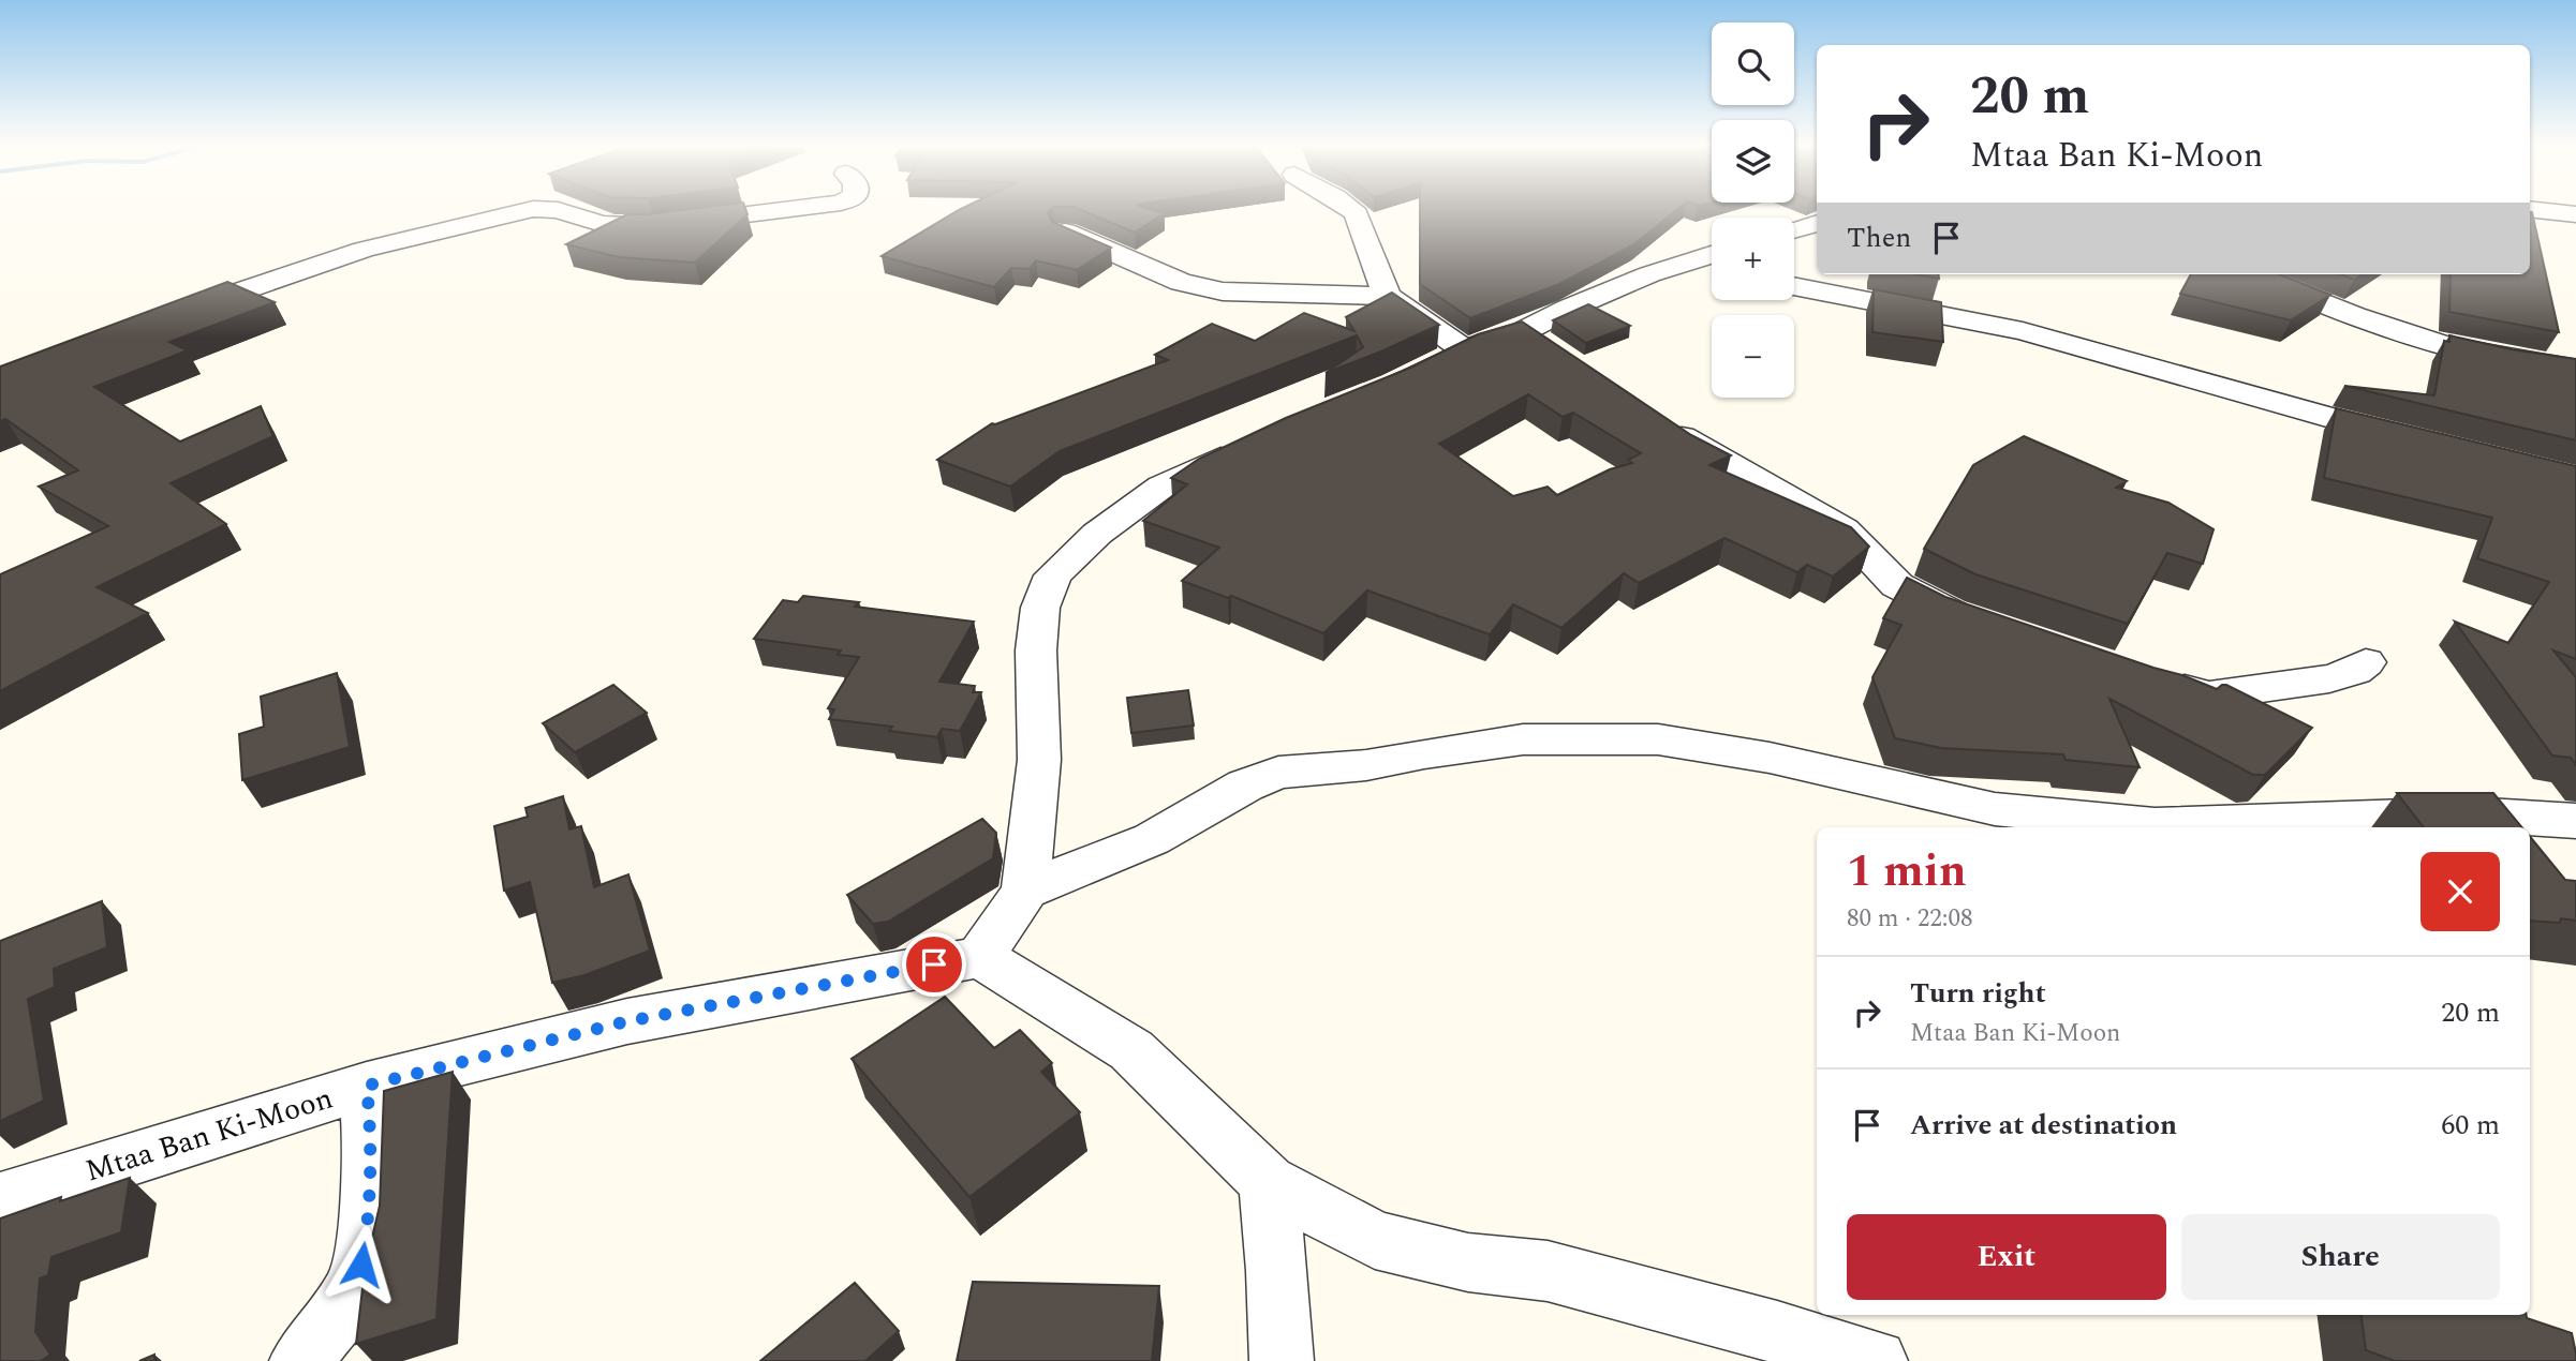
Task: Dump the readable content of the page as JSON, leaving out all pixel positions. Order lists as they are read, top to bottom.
{
  "streets": {
    "street": ["Mtaa Ban Ki-Moon"]
  },
  "page": {
    "map_buttons": ["+", "−"],
    "turn": ["20 m", "Mtaa Ban Ki-Moon"],
    "then": "Then",
    "heading": ["1 min", "80 m · 22:08"],
    "list": [
      {
        "name": "Turn right",
        "note": "Mtaa Ban Ki-Moon",
        "value": "20 m"
      },
      {
        "name": "Arrive at destination",
        "value": "60 m"
      }
    ],
    "buttons": ["Exit", "Share"]
  }
}
